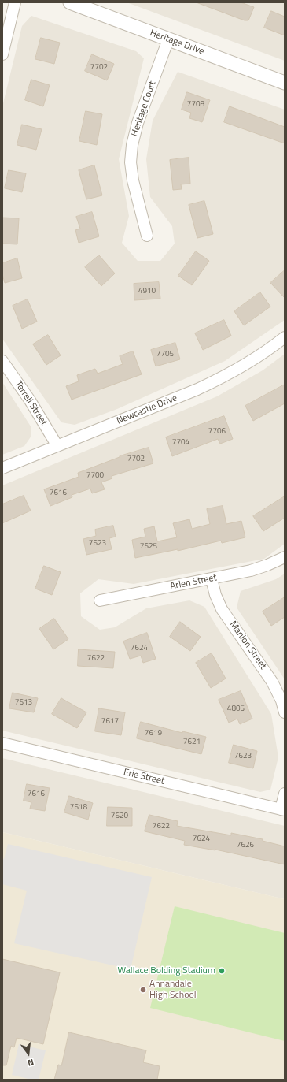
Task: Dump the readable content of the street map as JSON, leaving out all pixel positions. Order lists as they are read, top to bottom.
{
  "streets": {
    "street": [
      "Heritage Drive",
      "Heritage Court",
      "Terrell Street",
      "Newcastle Drive",
      "Arlen Street",
      "Manion Street",
      "Erie Street"
    ]
  },
  "crossings": [
    ["Heritage Drive", "Heritage Court"],
    ["Terrell Street", "Newcastle Drive"],
    ["Arlen Street", "Manion Street"]
  ],
  "places": ["Wallace Bolding Stadium", "Annandale High School"],
  "house_numbers": [
    "7702",
    "7708",
    "4910",
    "7705",
    "7706",
    "7704",
    "7702",
    "7700",
    "7616",
    "7623",
    "7625",
    "7624",
    "7622",
    "7613",
    "4805",
    "7617",
    "7619",
    "7621",
    "7623",
    "7616",
    "7618",
    "7620",
    "7622",
    "7624",
    "7626"
  ],
  "north": "bottom"
}
